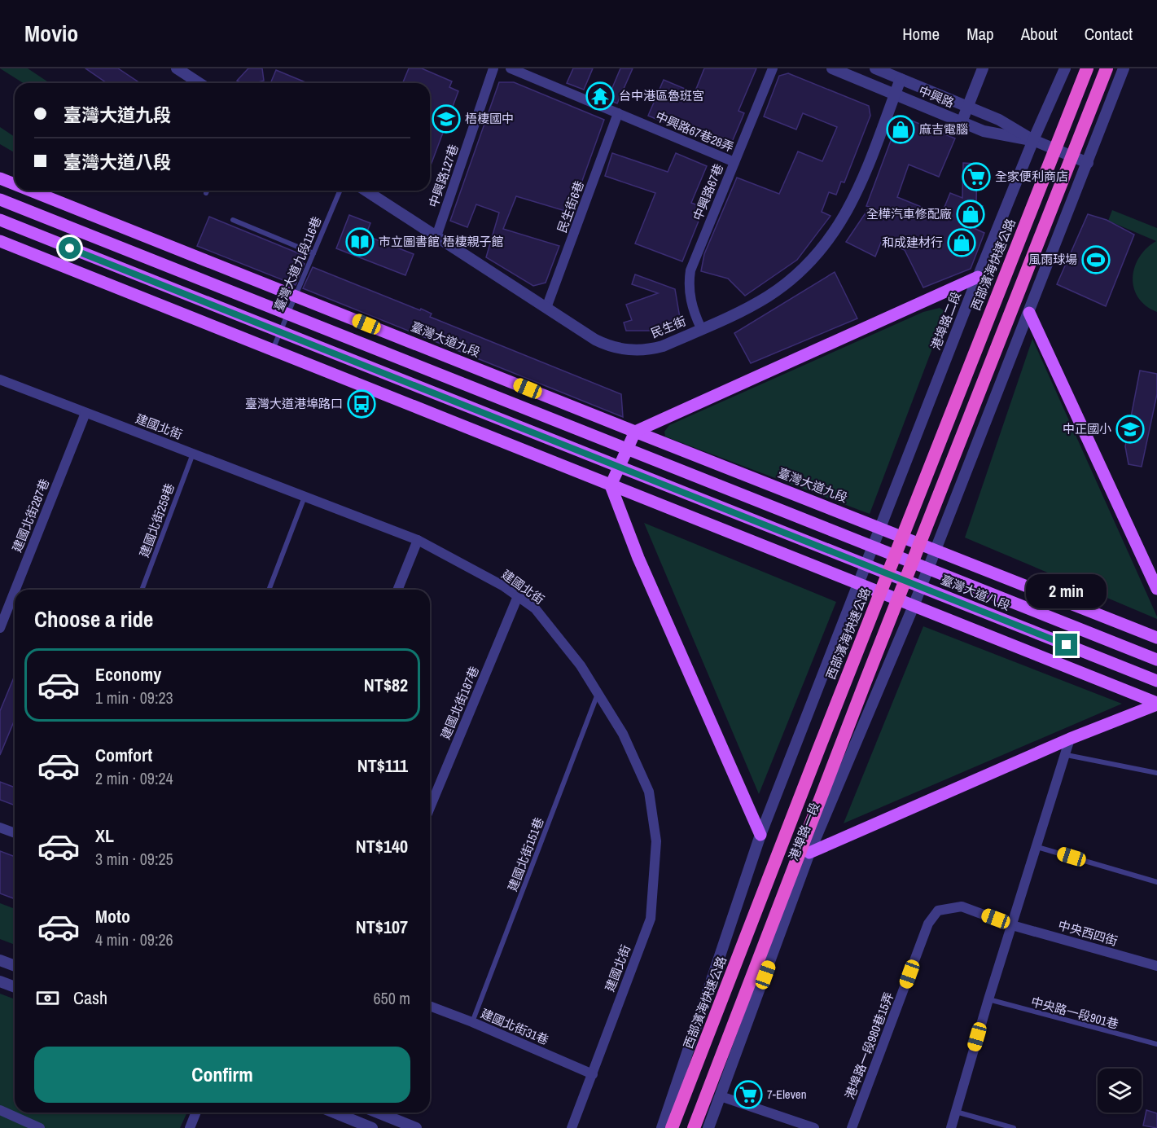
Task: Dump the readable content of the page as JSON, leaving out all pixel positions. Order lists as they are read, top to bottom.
{
  "streets": {
    "highway": ["西部濱海快速公路"],
    "main road": ["臺灣大道九段", "臺灣大道八段"],
    "street": [
      "中興路",
      "中興路67巷28弄",
      "中興路127巷",
      "中興路67巷",
      "民生街6巷",
      "港埠路二段",
      "民生街",
      "建國北街",
      "建國北街287巷",
      "建國北街187巷",
      "港埠路一段",
      "中央西四街",
      "建國北街31巷",
      "港埠路一段980巷15弄"
    ],
    "lane": [
      "臺灣大道九段116巷",
      "建國北街259巷",
      "建國北街151巷",
      "中央路一段901巷"
    ]
  },
  "crossings": [
    ["中興路", "港埠路二段"],
    ["中興路", "民生街"],
    ["中興路67巷28弄", "中興路67巷"],
    ["中興路67巷28弄", "民生街6巷"],
    ["中興路127巷", "民生街"],
    ["中興路67巷", "民生街"],
    ["民生街6巷", "民生街"],
    ["臺灣大道九段116巷", "臺灣大道九段"],
    ["港埠路二段", "臺灣大道九段"],
    ["港埠路二段", "臺灣大道八段"],
    ["臺灣大道九段", "臺灣大道八段"],
    ["建國北街", "建國北街287巷"],
    ["建國北街", "建國北街259巷"],
    ["建國北街", "建國北街187巷"],
    ["建國北街", "建國北街151巷"],
    ["建國北街", "建國北街31巷"],
    ["臺灣大道八段", "港埠路一段"],
    ["建國北街151巷", "建國北街31巷"],
    ["中央西四街", "港埠路一段980巷15弄"]
  ],
  "places": {
    "temple": ["台中港區魯班宮"],
    "school or university": ["梧棲國中", "中正國小"],
    "shop": ["麻吉電腦", "全樺汽車修配廠", "和成建材行"],
    "supermarket": ["全家便利商店", "7-Eleven"],
    "library": ["市立圖書館 梧棲親子館"],
    "sports": ["風雨球場"],
    "bus stop": ["臺灣大道港埠路口"]
  },
  "page": {
    "header": "Movio",
    "nav": [
      "Home",
      "Map",
      "About",
      "Contact"
    ],
    "banner": ["臺灣大道九段", "臺灣大道八段"],
    "bubble": "2 min",
    "heading": "Choose a ride",
    "list": [
      {
        "name": "Economy",
        "note": "1 min · 09:23",
        "value": "NT$82"
      },
      {
        "name": "Comfort",
        "note": "2 min · 09:24",
        "value": "NT$111"
      },
      {
        "name": "XL",
        "note": "3 min · 09:25",
        "value": "NT$140"
      },
      {
        "name": "Moto",
        "note": "4 min · 09:26",
        "value": "NT$107"
      }
    ],
    "pay": ["Cash", "650 m"],
    "buttons": "Confirm"
  }
}
